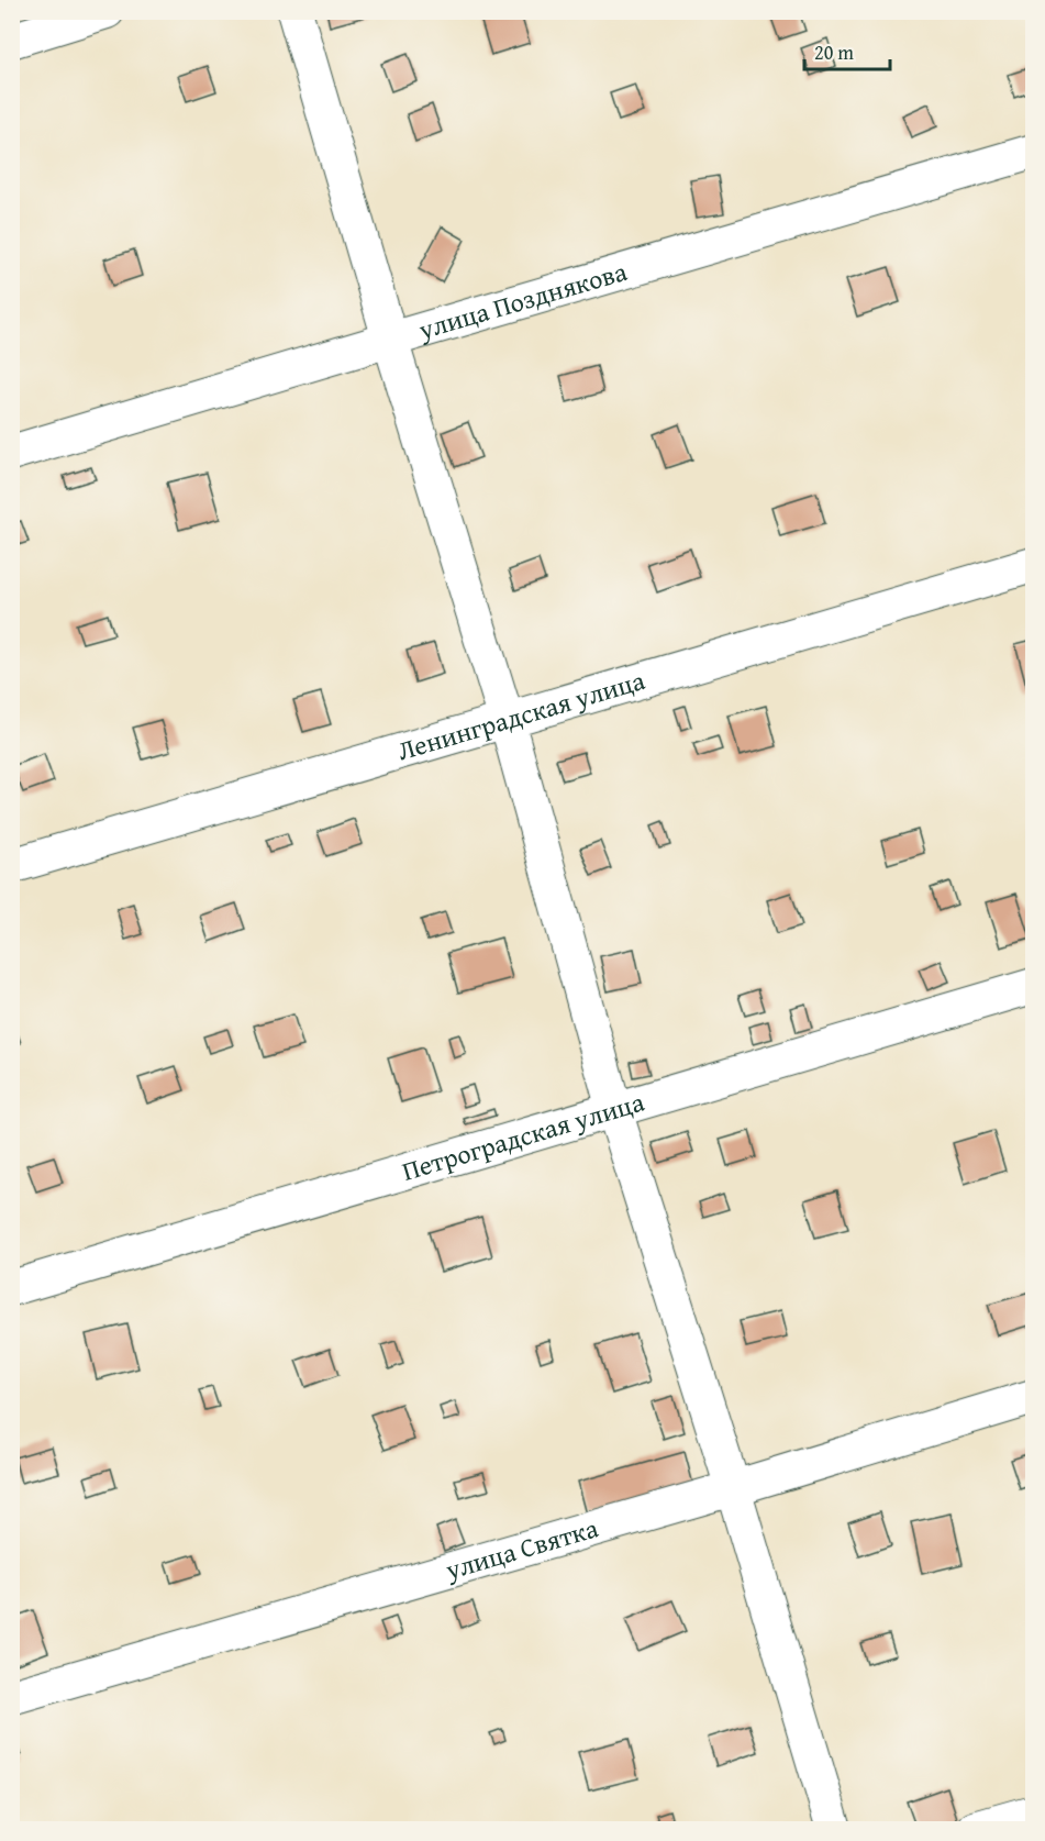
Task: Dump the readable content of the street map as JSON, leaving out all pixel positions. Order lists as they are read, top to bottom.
{
  "streets": {
    "street": [
      "улица Позднякова",
      "Ленинградская улица",
      "Петроградская улица",
      "улица Святка"
    ]
  },
  "scale_bar": "20 m"
}
